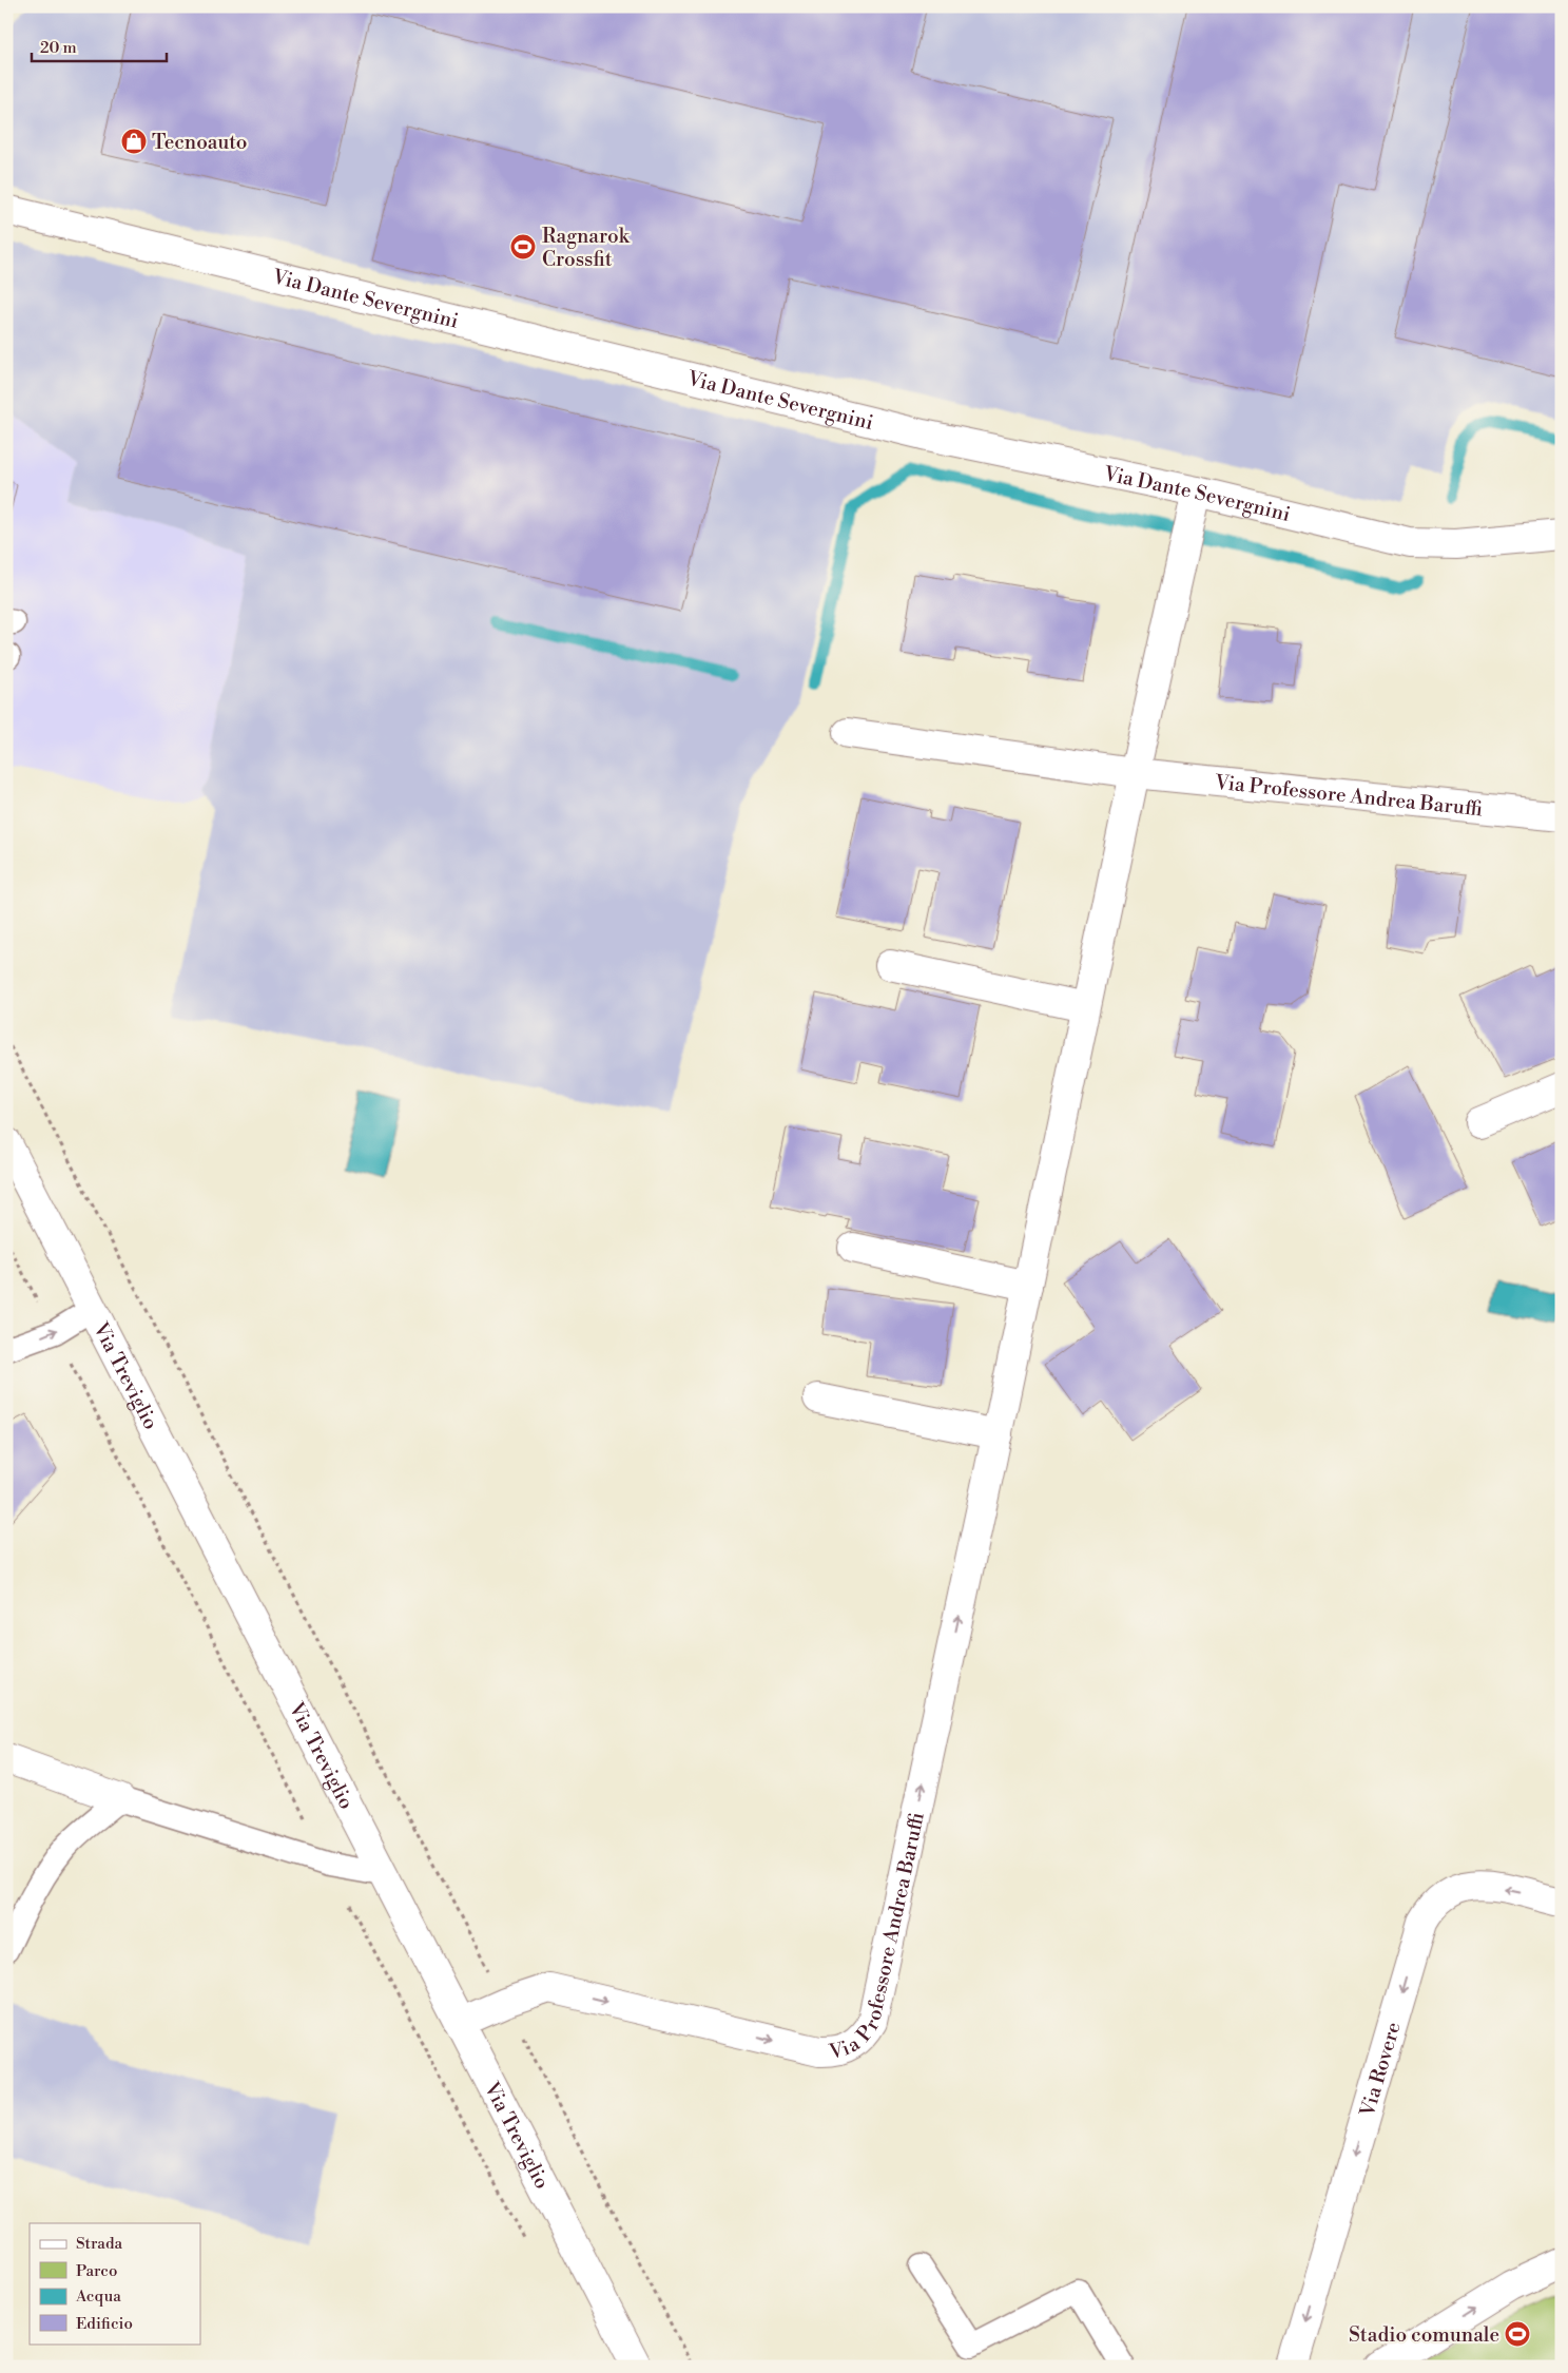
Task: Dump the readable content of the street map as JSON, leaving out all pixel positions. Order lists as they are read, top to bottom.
{
  "streets": {
    "street": [
      "Via Dante Severgnini",
      "Via Professore Andrea Baruffi",
      "Via Treviglio",
      "Via Rovere"
    ]
  },
  "crossings": [
    ["Via Dante Severgnini", "Via Professore Andrea Baruffi"],
    ["Via Professore Andrea Baruffi", "Via Treviglio"]
  ],
  "one_way": ["Via Rovere"],
  "places": {
    "shop": ["Tecnoauto"],
    "sports": ["Ragnarok Crossfit", "Stadio comunale"]
  },
  "legend": [
    "Strada",
    "Parco",
    "Acqua",
    "Edificio"
  ],
  "scale_bar": "20 m"
}
